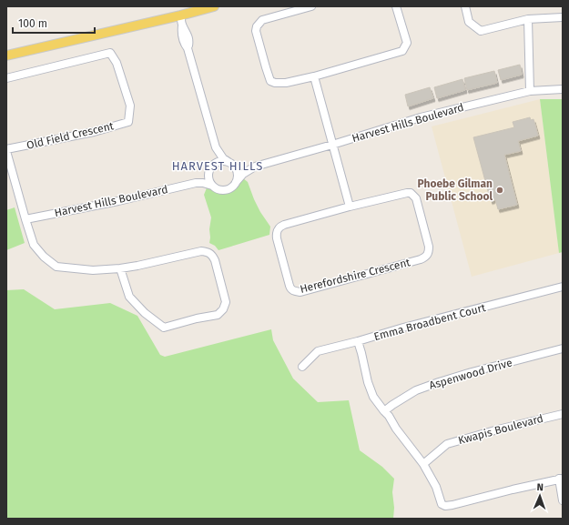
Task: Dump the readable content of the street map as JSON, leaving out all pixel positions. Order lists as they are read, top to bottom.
{
  "streets": {
    "street": [
      "Harvest Hills Boulevard",
      "Old Field Crescent",
      "Herefordshire Crescent",
      "Emma Broadbent Court",
      "Aspenwood Drive",
      "Kwapis Boulevard"
    ]
  },
  "crossings": [
    ["Harvest Hills Boulevard", "Old Field Crescent"]
  ],
  "districts": ["HARVEST HILLS"],
  "places": ["Phoebe Gilman Public School"],
  "scale_bar": "100 m",
  "north": "top"
}
